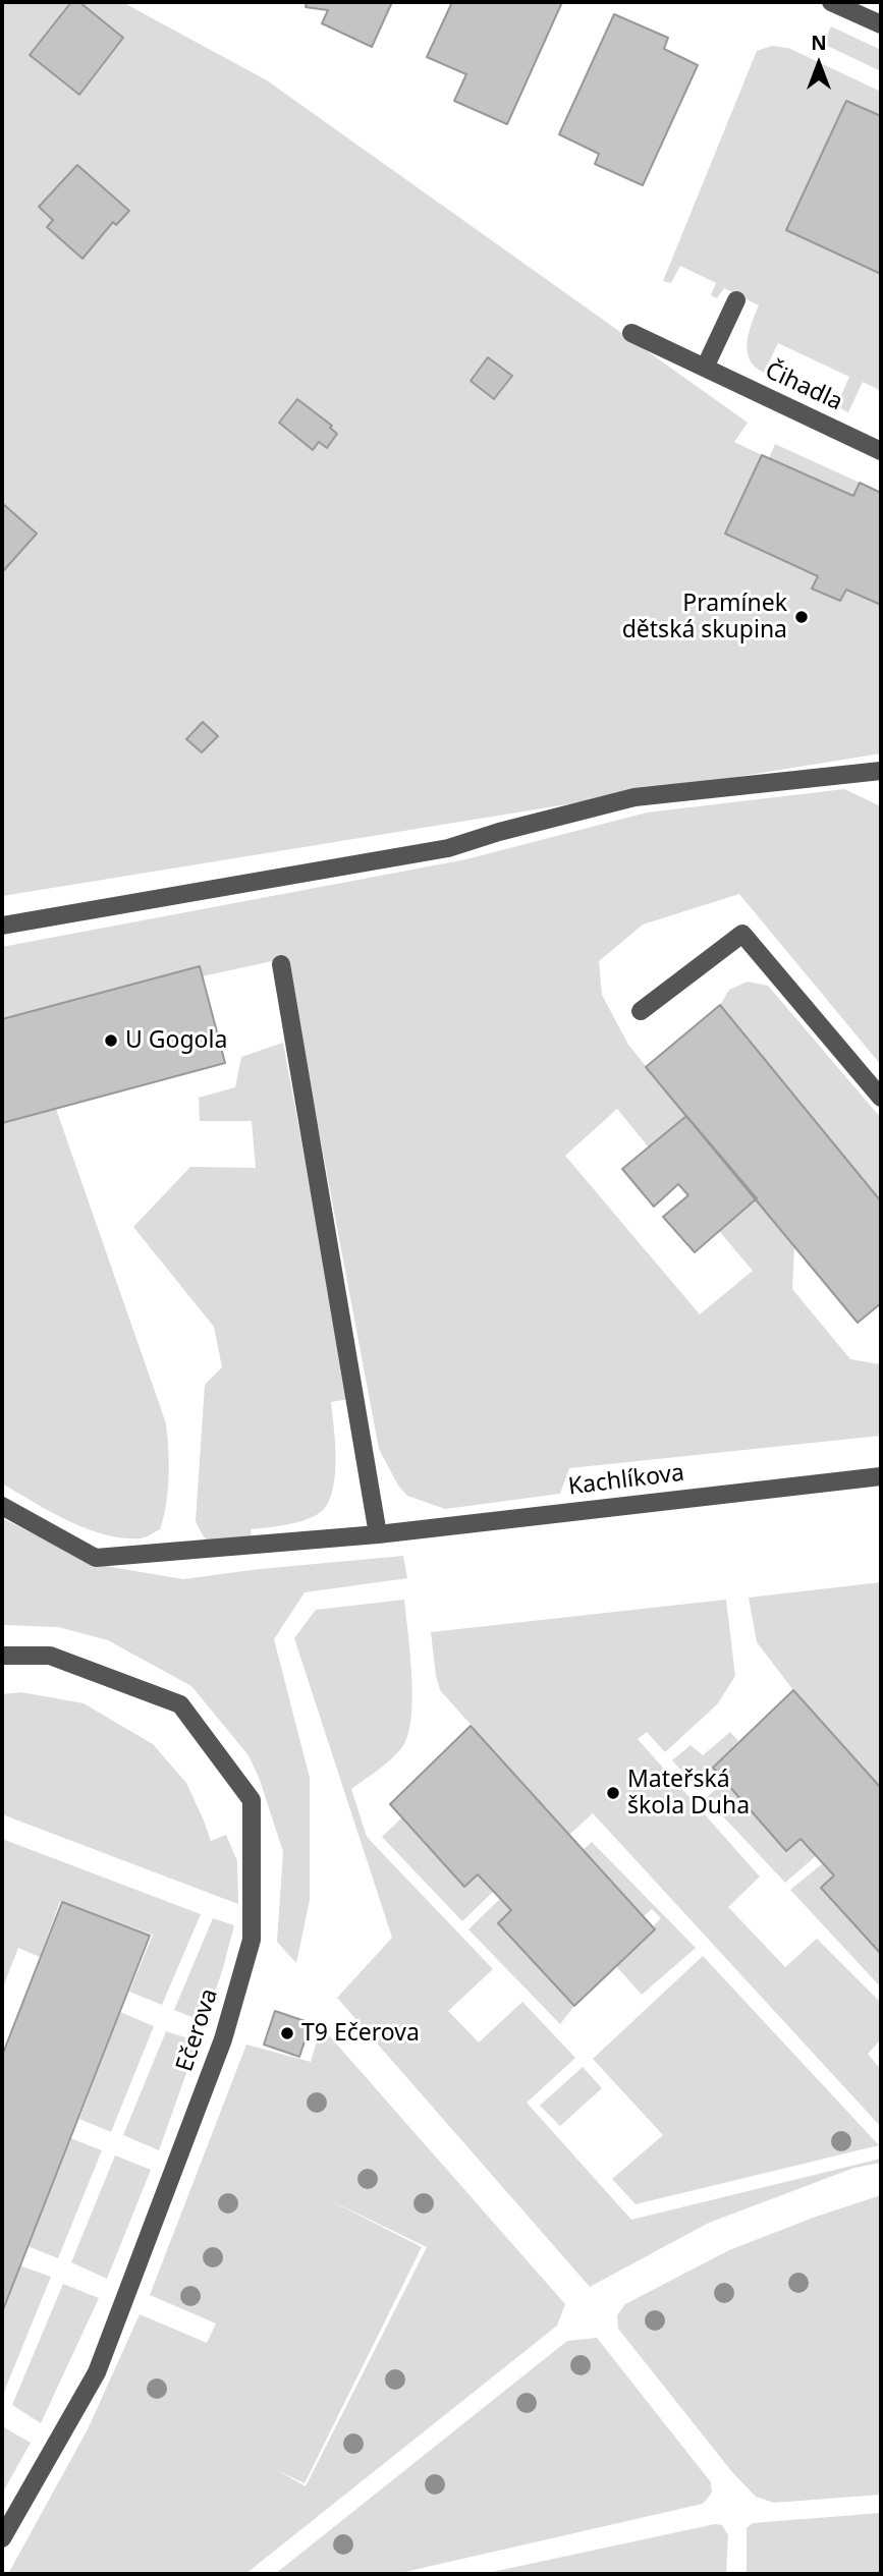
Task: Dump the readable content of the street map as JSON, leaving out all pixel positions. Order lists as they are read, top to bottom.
{
  "streets": {
    "street": ["Čihadla", "Kachlíkova", "Ečerova"]
  },
  "places": [
    "Pramínek dětská skupina",
    "U Gogola",
    "Mateřská škola Duha",
    "T9 Ečerova"
  ],
  "north": "top"
}
